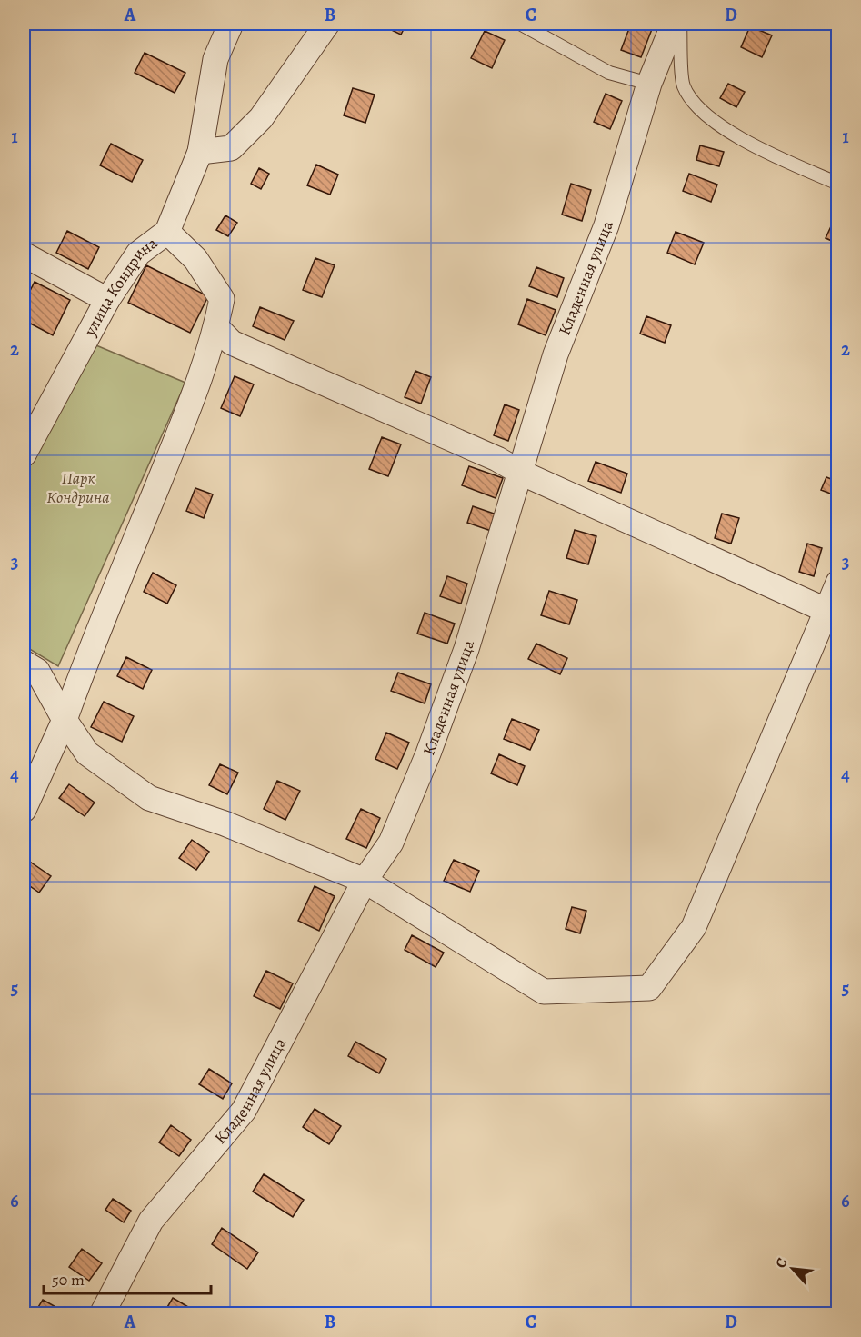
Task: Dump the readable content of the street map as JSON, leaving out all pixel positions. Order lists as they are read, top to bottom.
{
  "streets": {
    "street": ["Кладенная улица", "улица Кондрина"]
  },
  "parks": ["Парк Кондрина"],
  "scale_bar": "50 m",
  "north": "top left",
  "grid": {
    "columns": [
      "A",
      "B",
      "C",
      "D"
    ],
    "rows": [
      "1",
      "2",
      "3",
      "4",
      "5",
      "6"
    ]
  }
}
